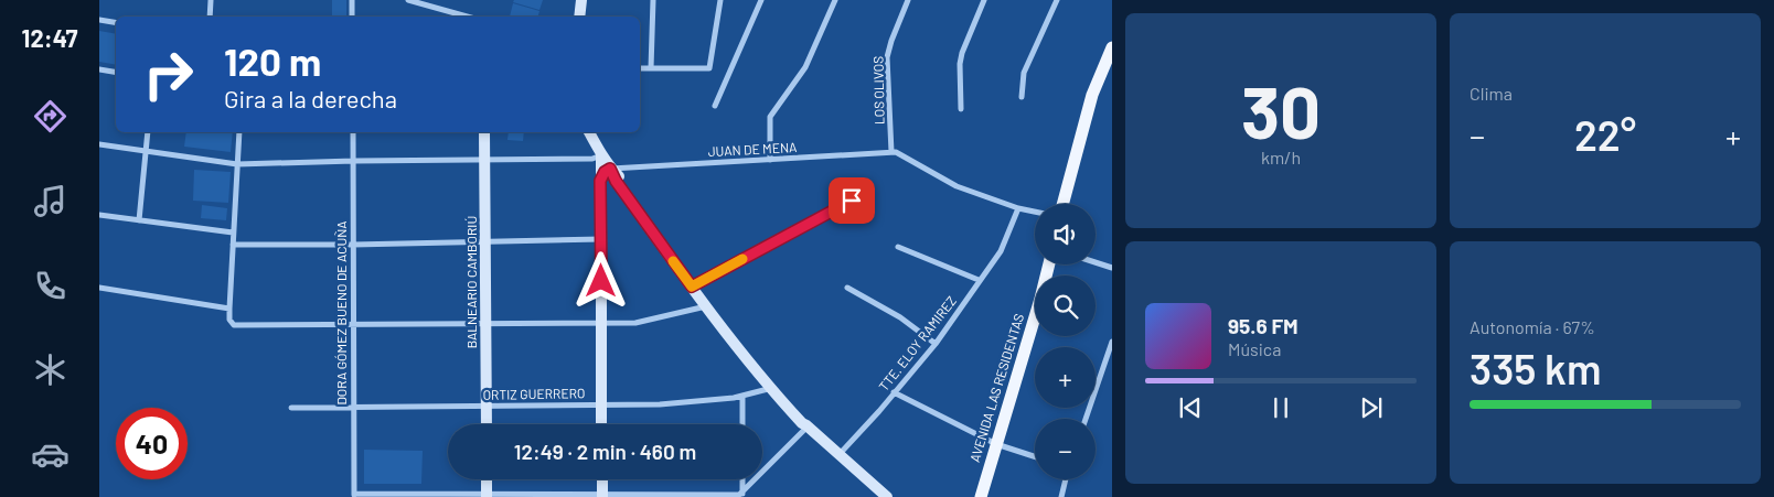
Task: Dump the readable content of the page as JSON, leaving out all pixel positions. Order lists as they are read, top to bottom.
{
  "streets": {
    "main road": ["AVENIDA LAS RESIDENTAS"],
    "street": [
      "LOS OLIVOS",
      "JUAN DE MENA",
      "BALNEARIO CAMBORIÚ",
      "DORA GÓMEZ BUENO DE ACUÑA",
      "TTE. ELOY RAMIREZ",
      "ORTIZ GUERRERO"
    ]
  },
  "crossings": [
    ["LOS OLIVOS", "JUAN DE MENA"],
    ["BALNEARIO CAMBORIÚ", "ORTIZ GUERRERO"],
    ["DORA GÓMEZ BUENO DE ACUÑA", "ORTIZ GUERRERO"]
  ],
  "page": {
    "tabs": "12:47",
    "tile": [
      ["30", "km/h"],
      "Clima",
      ["Autonomía · 67%", "335 km"]
    ],
    "turn": ["120 m", "Gira a la derecha"],
    "heat": ["−", "22°", "+"],
    "map_buttons": ["+", "−"],
    "song": ["95.6 FM", "Música"],
    "limit": "40",
    "trip": "12:49 · 2 min · 460 m"
  }
}
